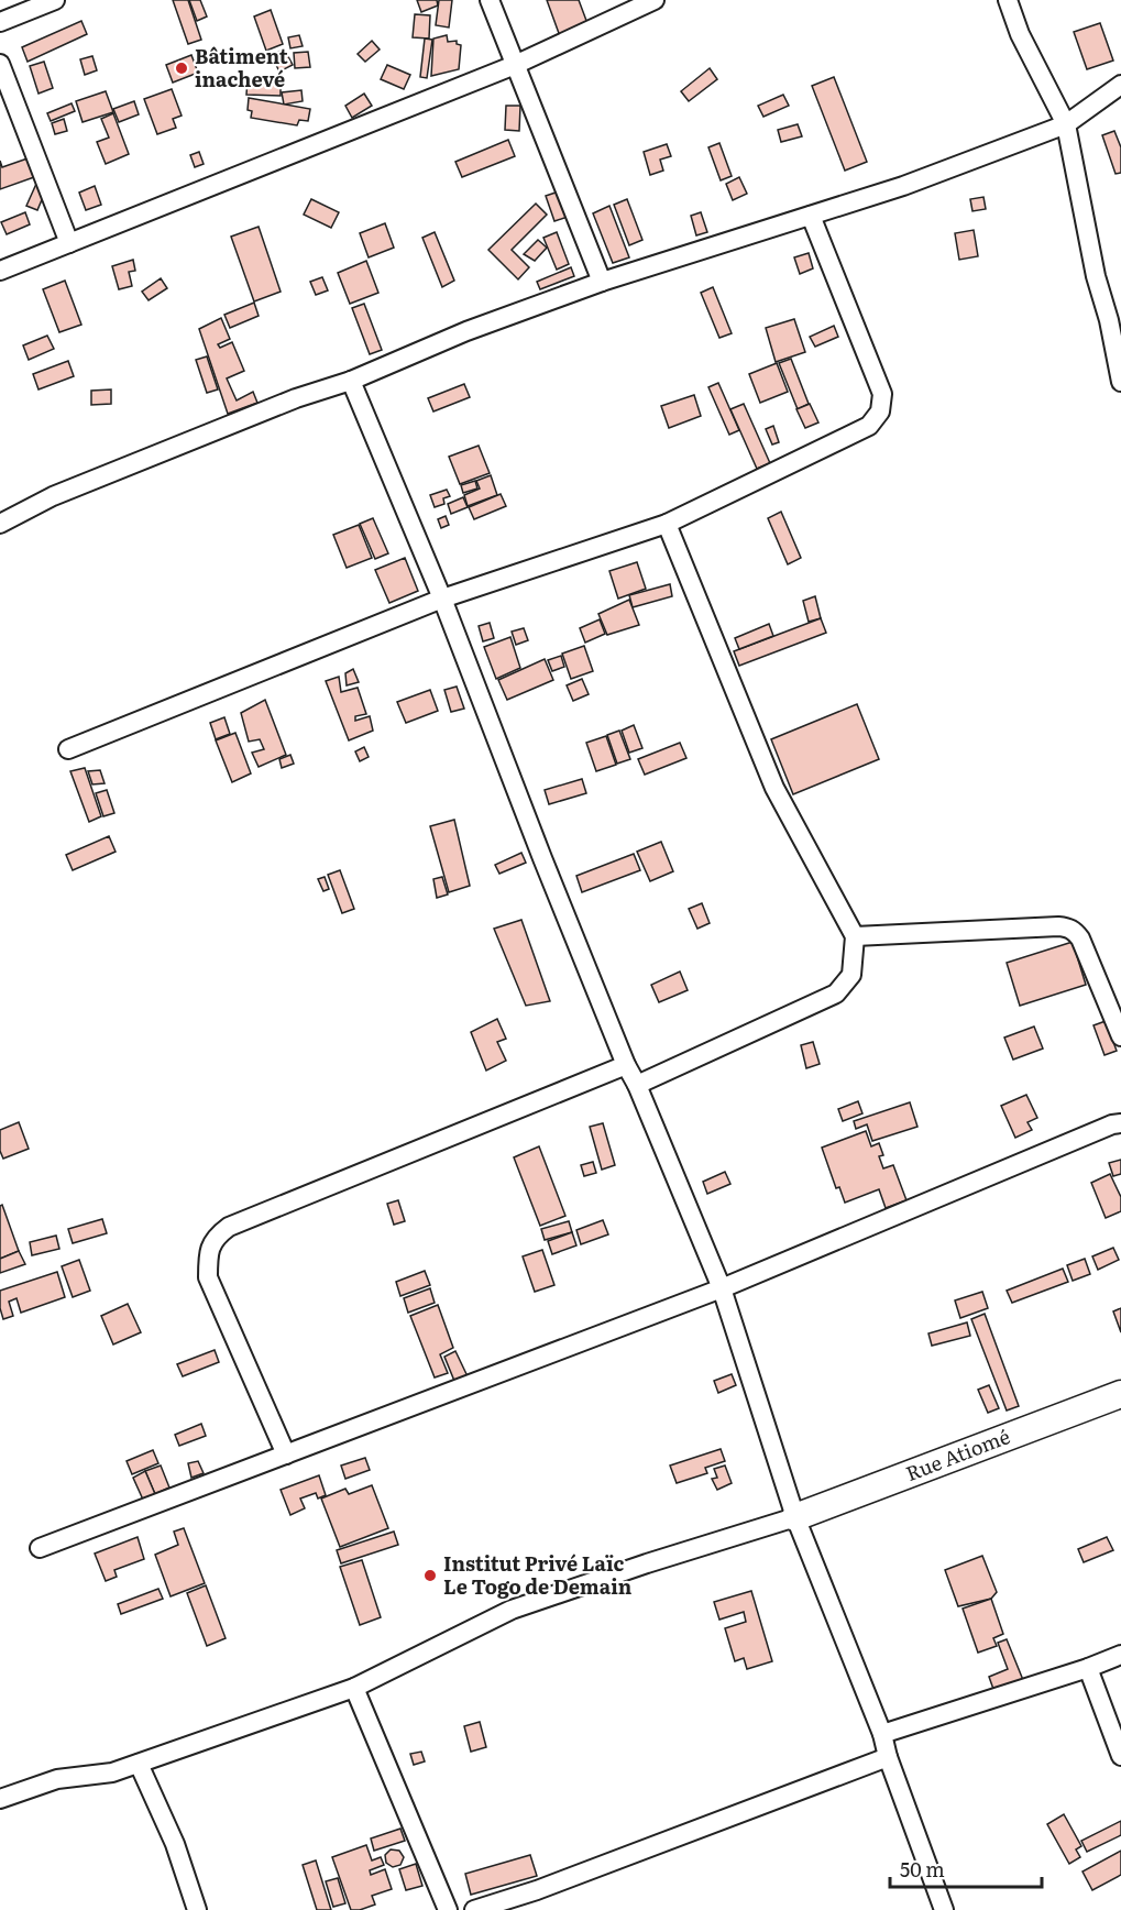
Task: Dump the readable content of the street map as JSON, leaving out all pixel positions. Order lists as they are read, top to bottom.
{
  "streets": {
    "street": ["Rue Atiomé"]
  },
  "places": ["Bâtiment inachevé", "Institut Privé Laïc Le Togo de Demain"],
  "scale_bar": "50 m"
}
